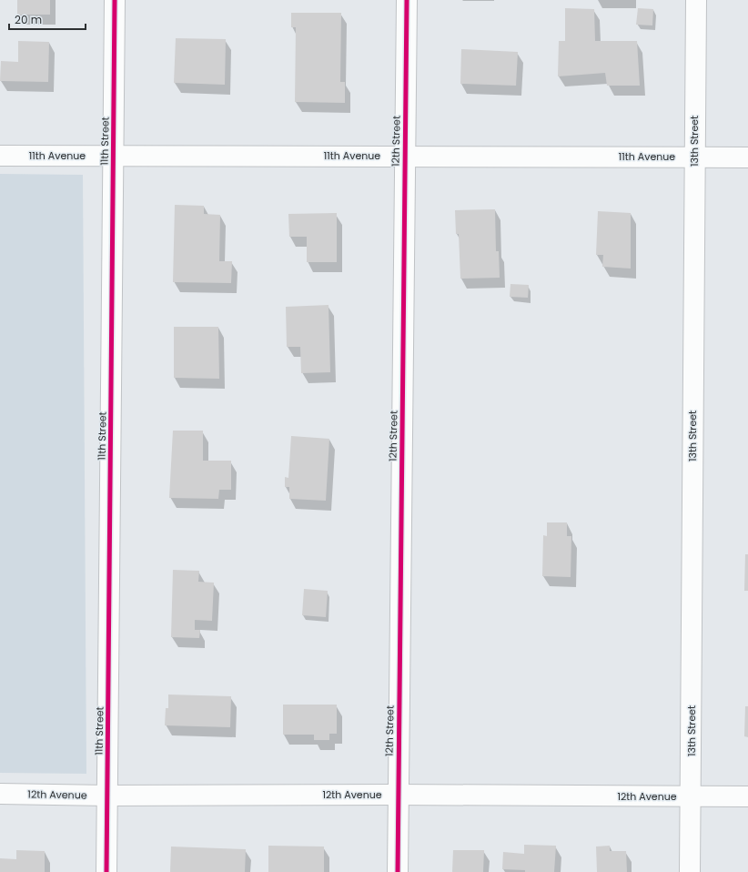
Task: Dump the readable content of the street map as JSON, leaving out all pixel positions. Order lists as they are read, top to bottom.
{
  "streets": {
    "street": [
      "11th Street",
      "12th Street",
      "13th Street",
      "11th Avenue",
      "12th Avenue"
    ]
  },
  "crossings": [
    ["11th Street", "11th Avenue"],
    ["11th Street", "12th Avenue"],
    ["12th Street", "11th Avenue"],
    ["12th Street", "12th Avenue"],
    ["13th Street", "11th Avenue"],
    ["13th Street", "12th Avenue"]
  ],
  "scale_bar": "20 m"
}
